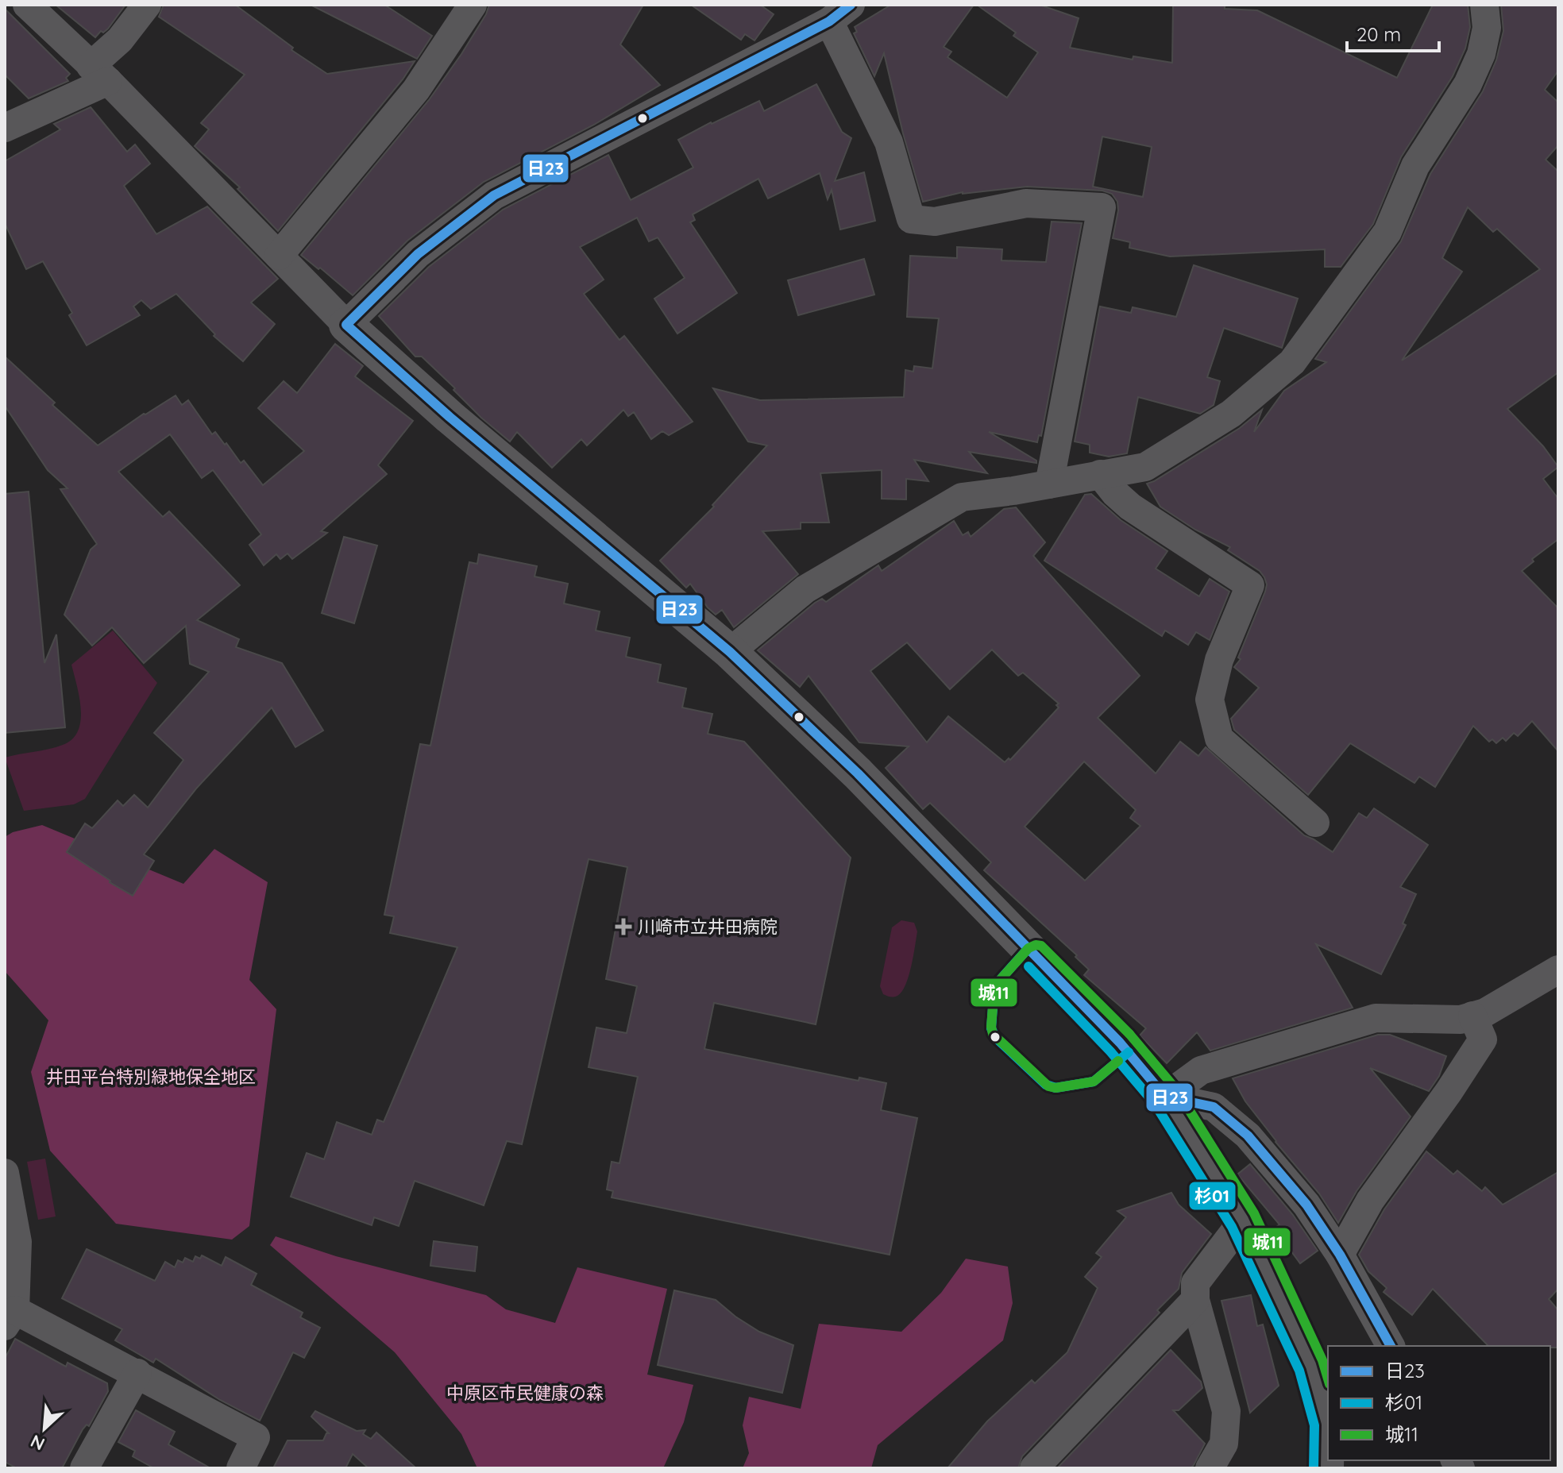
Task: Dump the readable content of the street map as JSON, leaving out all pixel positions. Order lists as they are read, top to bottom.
{
  "parks": ["井田平台特別緑地保全地区", "中原区市民健康の森"],
  "places": {
    "health": ["川崎市立井田病院"]
  },
  "lines": ["transit line 日23", "transit line 城11", "transit line 杉01"],
  "legend": ["日23", "杉01", "城11"],
  "scale_bar": "20 m",
  "north": "bottom left"
}
